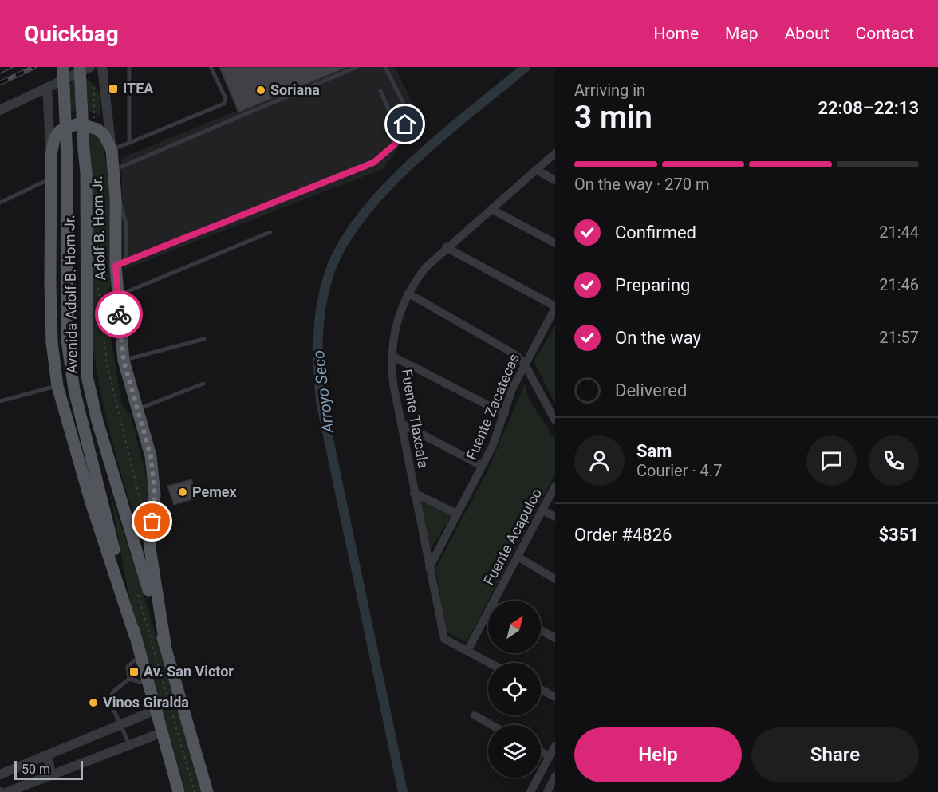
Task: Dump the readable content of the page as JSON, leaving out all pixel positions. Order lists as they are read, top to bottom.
{
  "streets": {
    "main road": ["Adolf B. Horn Jr.", "Avenida Adolf B. Horn Jr."],
    "street": ["Fuente Zacatecas", "Fuente Tlaxcala", "Fuente Acapulco"]
  },
  "crossings": [
    ["Adolf B. Horn Jr.", "Avenida Adolf B. Horn Jr."],
    ["Fuente Zacatecas", "Fuente Tlaxcala"],
    ["Fuente Tlaxcala", "Fuente Acapulco"]
  ],
  "water": ["Arroyo Seco"],
  "places": {
    "transit": ["ITEA", "Av. San Victor"],
    "other": ["Soriana", "Pemex", "Vinos Giralda"]
  },
  "scale_bar": "50 m",
  "north": "top right",
  "page": {
    "header": "Quickbag",
    "nav": [
      "Home",
      "Map",
      "About",
      "Contact"
    ],
    "heading": ["3 min", "Arriving in", "22:08–22:13"],
    "panel": [
      "Sam",
      "Courier · 4.7",
      "Order #4826",
      "$351"
    ],
    "bar": "On the way · 270 m",
    "list": [
      ["Confirmed", "21:44"],
      ["Preparing", "21:46"],
      ["On the way", "21:57"],
      "Delivered"
    ],
    "buttons": ["Help", "Share"],
    "scale": "50 m"
  }
}
